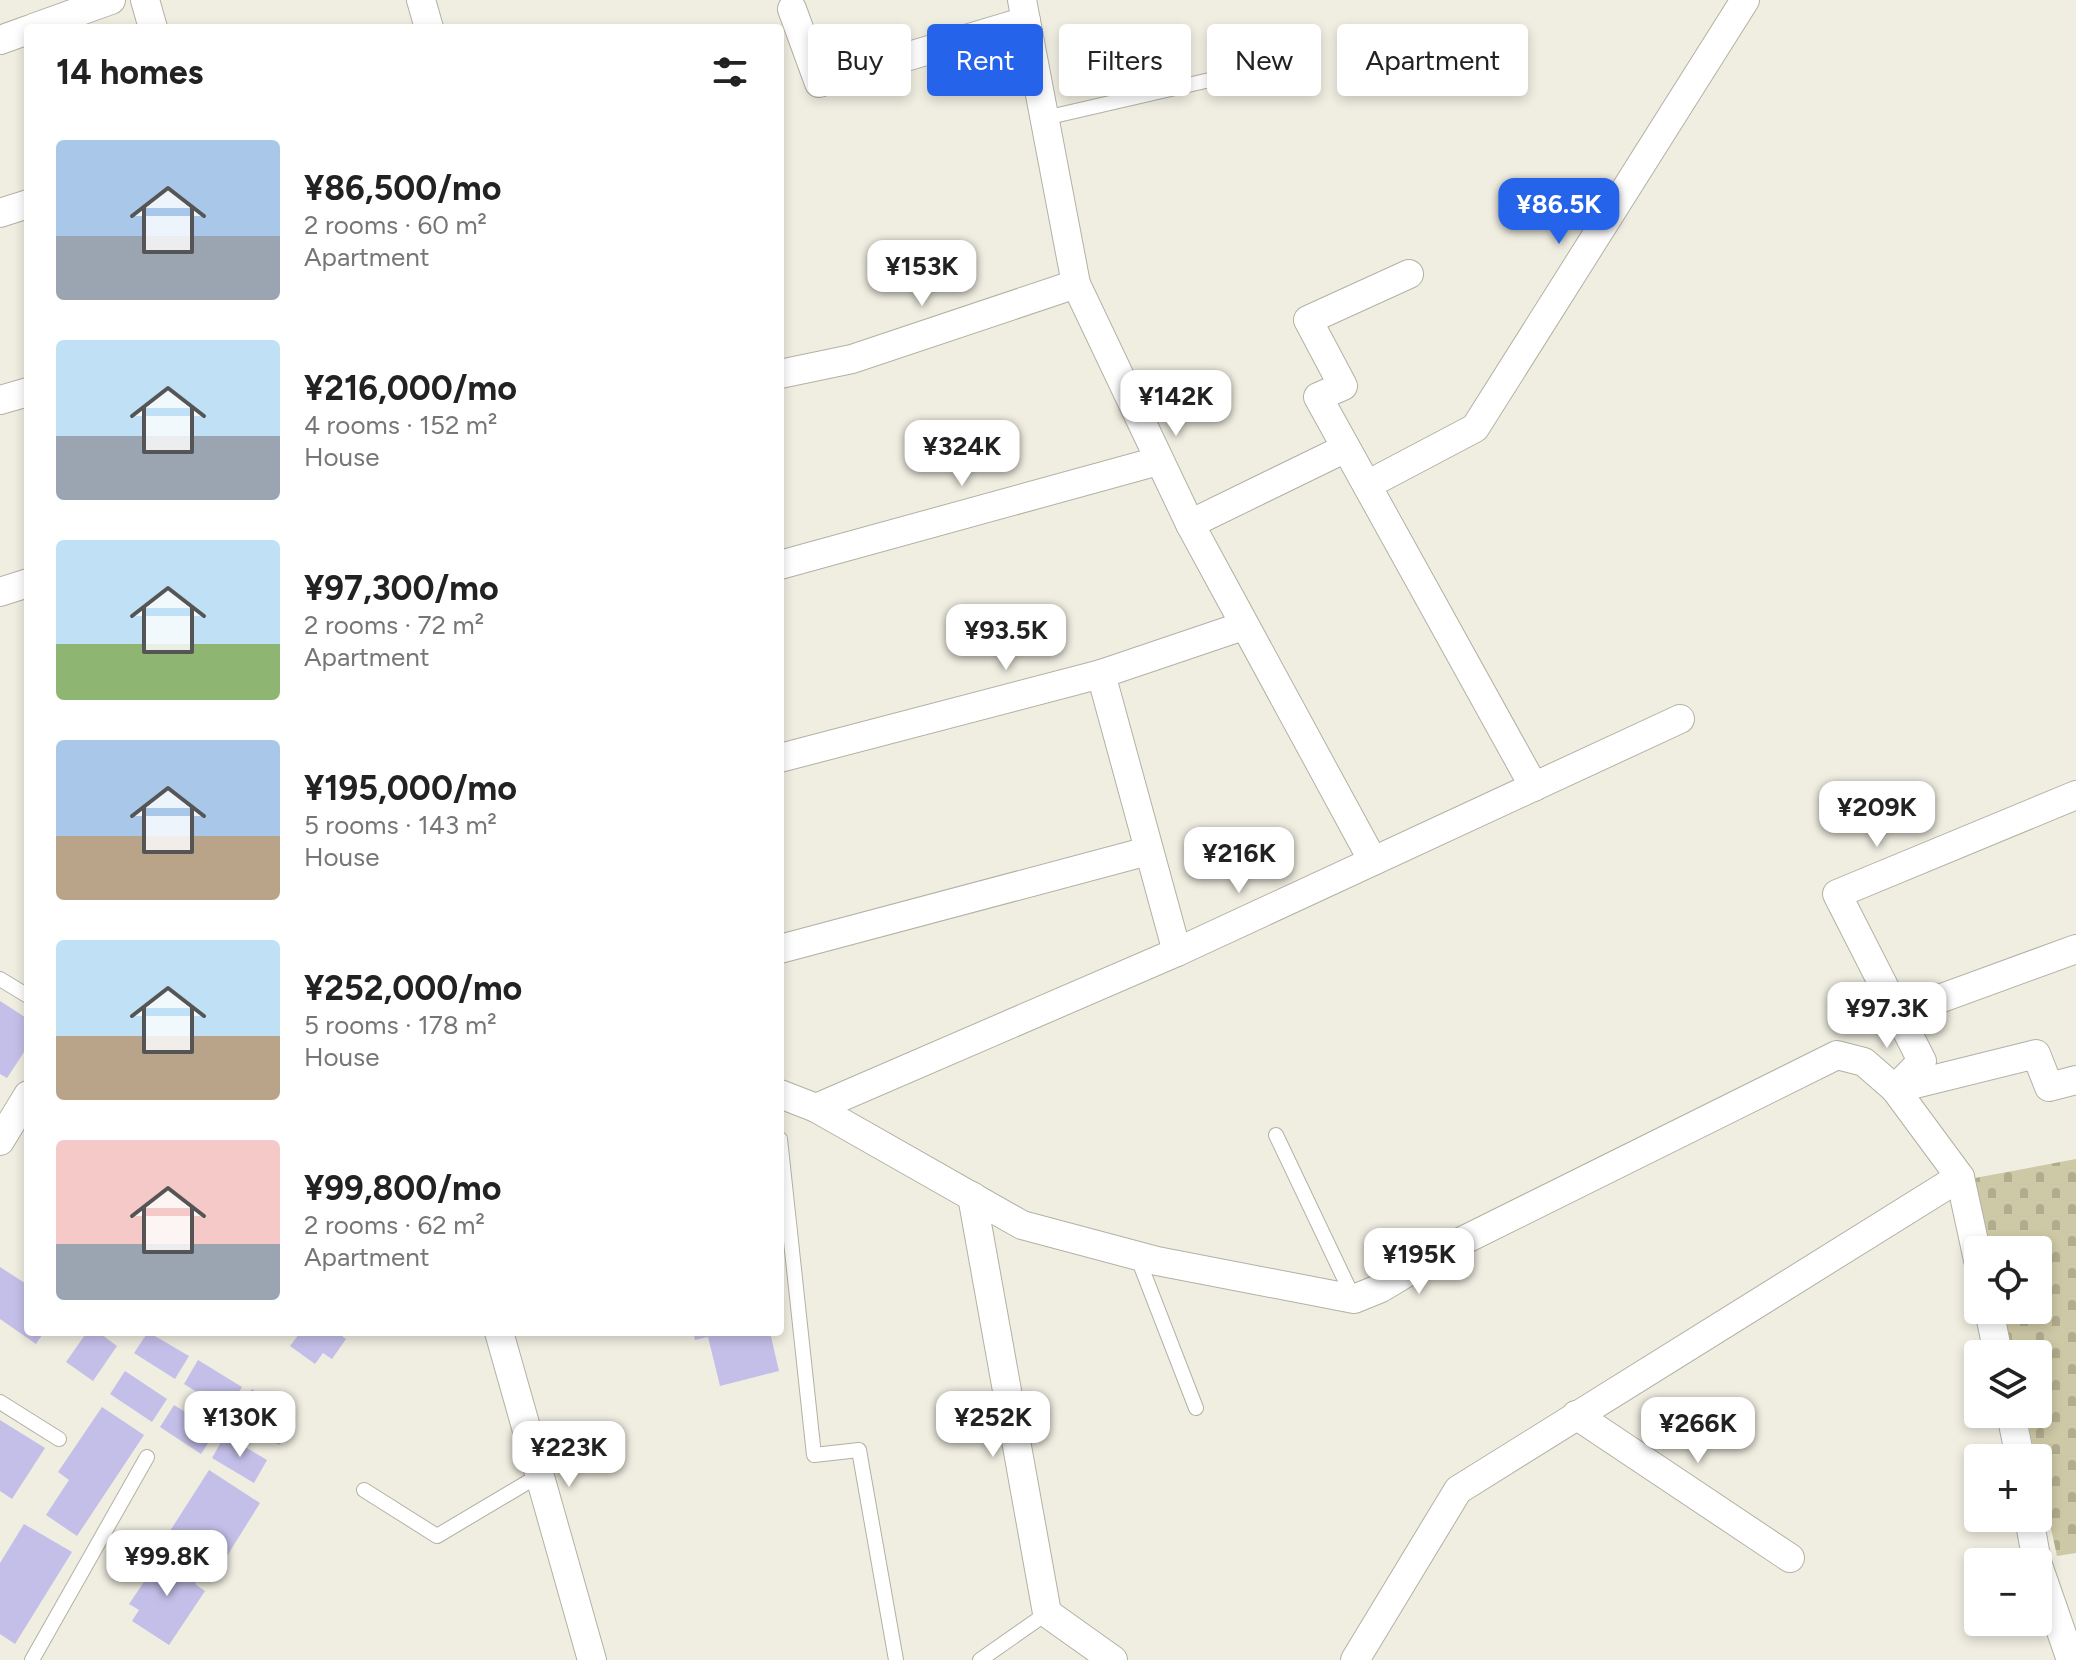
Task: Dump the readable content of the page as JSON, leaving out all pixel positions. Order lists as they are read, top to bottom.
{
  "page": {
    "chip": [
      "Buy",
      "Rent",
      "Filters",
      "New",
      "Apartment"
    ],
    "heading": "14 homes",
    "list": [
      {
        "name": "¥86,500/mo",
        "note": "2 rooms · 60 m² · Apartment"
      },
      {
        "name": "¥216,000/mo",
        "note": "4 rooms · 152 m² · House"
      },
      {
        "name": "¥97,300/mo",
        "note": "2 rooms · 72 m² · Apartment"
      },
      {
        "name": "¥195,000/mo",
        "note": "5 rooms · 143 m² · House"
      },
      {
        "name": "¥252,000/mo",
        "note": "5 rooms · 178 m² · House"
      },
      {
        "name": "¥99,800/mo",
        "note": "2 rooms · 62 m² · Apartment"
      }
    ],
    "price": [
      "¥86.5K",
      "¥153K",
      "¥142K",
      "¥324K",
      "¥93.5K",
      "¥209K",
      "¥216K",
      "¥97.3K",
      "¥195K",
      "¥130K",
      "¥252K",
      "¥266K",
      "¥223K",
      "¥99.8K"
    ],
    "map_buttons": ["+", "−"]
  }
}
